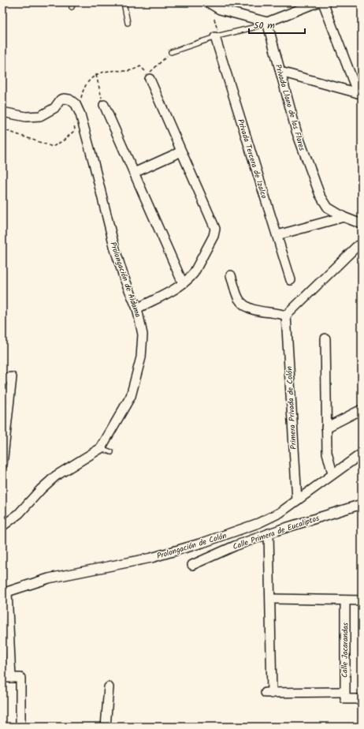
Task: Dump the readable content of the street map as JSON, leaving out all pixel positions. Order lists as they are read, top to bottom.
{
  "streets": {
    "street": [
      "Privada Llano de las Flores",
      "Privada Tercera de Izalco",
      "Prolongación de Aldama",
      "Primera Privada de Colón",
      "Calle Primera de Eucaliptos",
      "Prolongación de Colón",
      "Calle Jacarandas"
    ]
  },
  "crossings": [
    ["Primera Privada de Colón", "Prolongación de Colón"]
  ],
  "scale_bar": "50 m"
}
